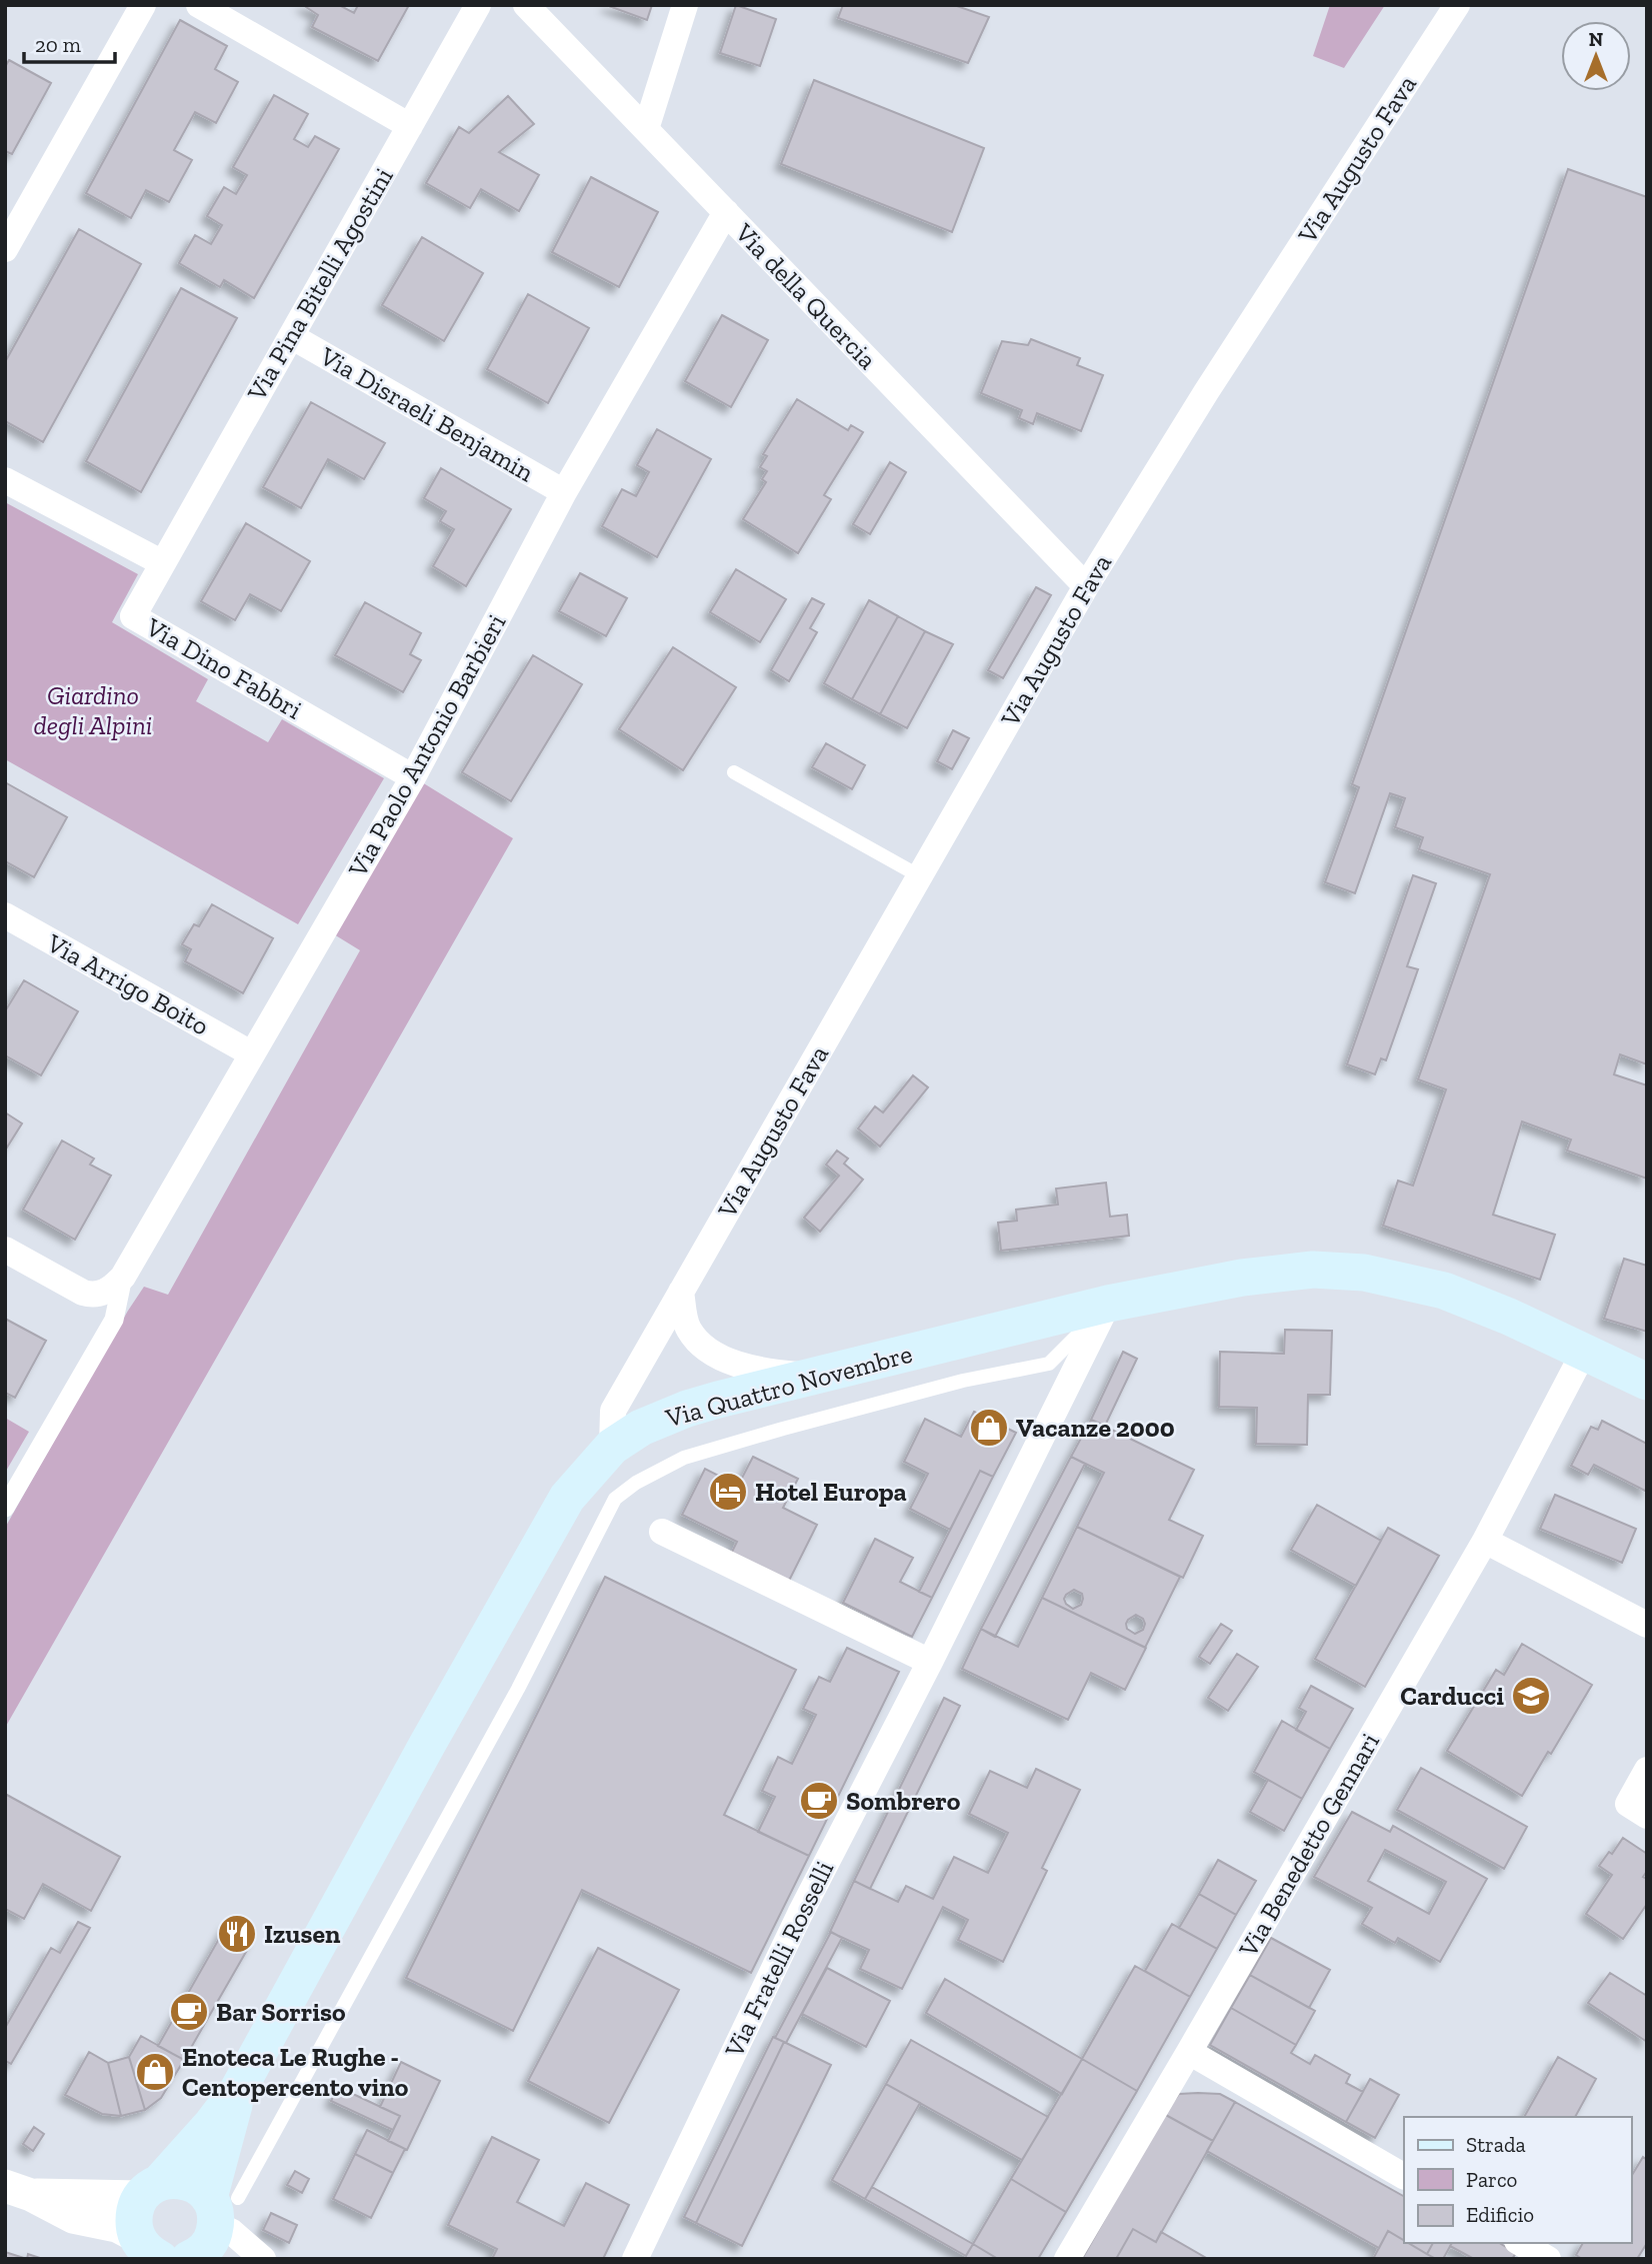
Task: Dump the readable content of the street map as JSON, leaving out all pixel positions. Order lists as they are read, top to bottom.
{
  "streets": {
    "main road": ["Via Quattro Novembre"],
    "street": [
      "Via Augusto Fava",
      "Via Pina Bitelli Agostini",
      "Via della Quercia",
      "Via Disraeli Benjamin",
      "Via Dino Fabbri",
      "Via Paolo Antonio Barbieri",
      "Via Arrigo Boito",
      "Via Benedetto Gennari",
      "Via Fratelli Rosselli"
    ]
  },
  "crossings": [
    ["Via Augusto Fava", "Via della Quercia"],
    ["Via Augusto Fava", "Via Quattro Novembre"],
    ["Via Pina Bitelli Agostini", "Via Disraeli Benjamin"],
    ["Via Pina Bitelli Agostini", "Via Dino Fabbri"],
    ["Via della Quercia", "Via Paolo Antonio Barbieri"],
    ["Via Disraeli Benjamin", "Via Paolo Antonio Barbieri"],
    ["Via Dino Fabbri", "Via Paolo Antonio Barbieri"],
    ["Via Paolo Antonio Barbieri", "Via Arrigo Boito"],
    ["Via Quattro Novembre", "Via Benedetto Gennari"],
    ["Via Quattro Novembre", "Via Fratelli Rosselli"]
  ],
  "parks": ["Giardino degli Alpini"],
  "places": {
    "shop": ["Vacanze 2000", "Enoteca Le Rughe - Centopercento vino"],
    "hotel": ["Hotel Europa"],
    "school or university": ["Carducci"],
    "cafe": ["Sombrero", "Bar Sorriso"],
    "restaurant": ["Izusen"]
  },
  "legend": ["Strada", "Parco", "Edificio"],
  "scale_bar": "20 m",
  "north": "top"
}
